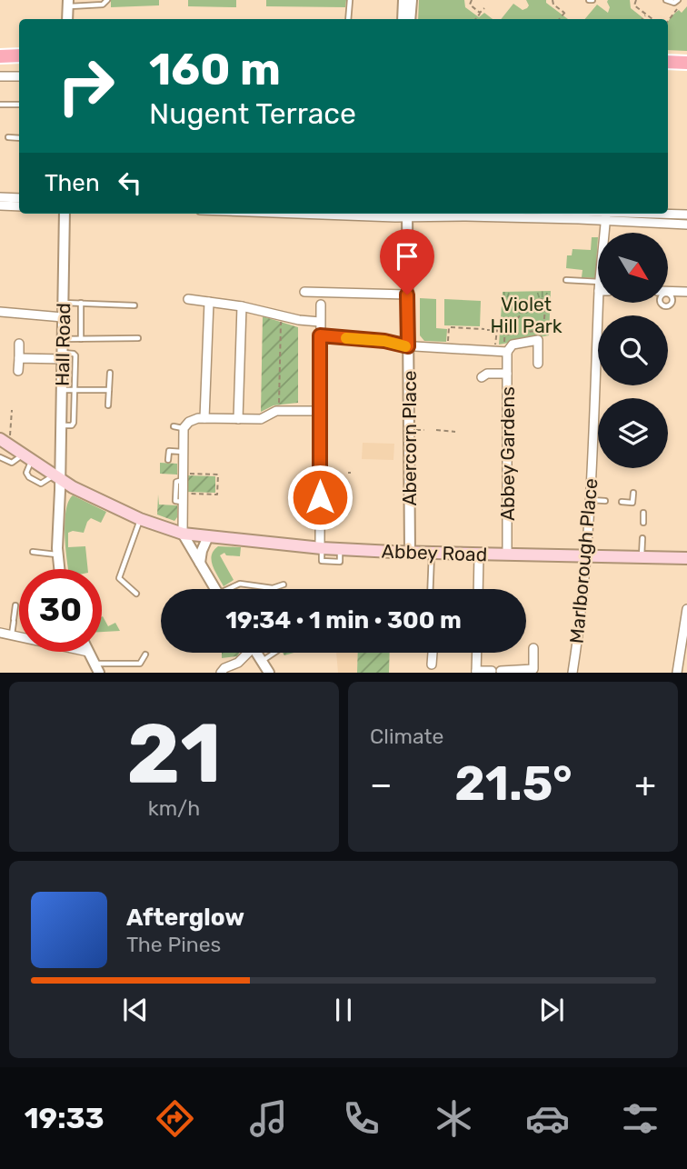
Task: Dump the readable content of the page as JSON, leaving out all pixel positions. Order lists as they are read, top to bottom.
{
  "streets": {
    "main road": ["Abbey Road"],
    "street": [
      "Hall Road",
      "Abercorn Place",
      "Abbey Gardens",
      "Marlborough Place"
    ]
  },
  "crossings": [
    ["Hall Road", "Abbey Road"],
    ["Abercorn Place", "Abbey Road"],
    ["Abbey Gardens", "Abbey Road"],
    ["Abbey Road", "Marlborough Place"]
  ],
  "parks": ["Violet Hill Park"],
  "north": "bottom right",
  "page": {
    "turn": ["160 m", "Nugent Terrace"],
    "then": "Then",
    "limit": "30",
    "trip": "19:34 · 1 min · 300 m",
    "tile": [
      ["21", "km/h"],
      "Climate"
    ],
    "heat": ["−", "21.5°", "+"],
    "song": ["Afterglow", "The Pines"],
    "tabs": "19:33"
  }
}
